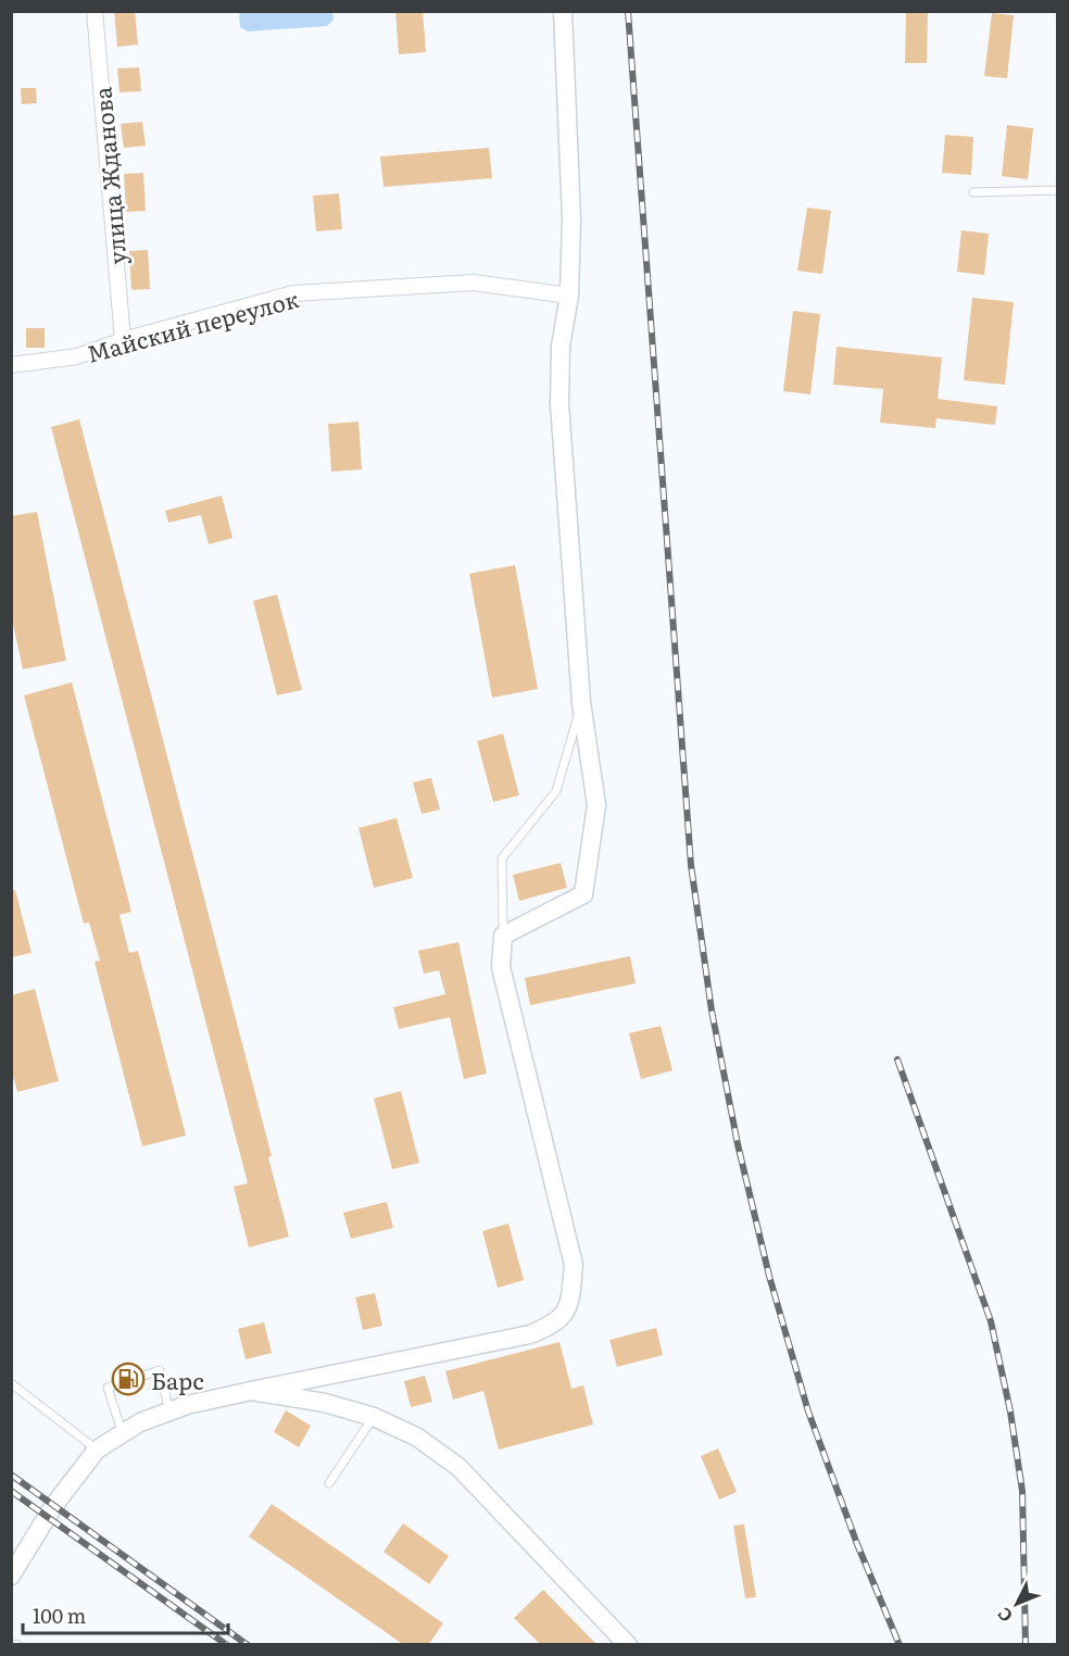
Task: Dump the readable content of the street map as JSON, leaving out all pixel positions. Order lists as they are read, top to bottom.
{
  "streets": {
    "street": ["улица Жданова", "Майский переулок"]
  },
  "crossings": [
    ["улица Жданова", "Майский переулок"]
  ],
  "places": {
    "fuel station": ["Барс"]
  },
  "scale_bar": "100 m",
  "north": "bottom left"
}
